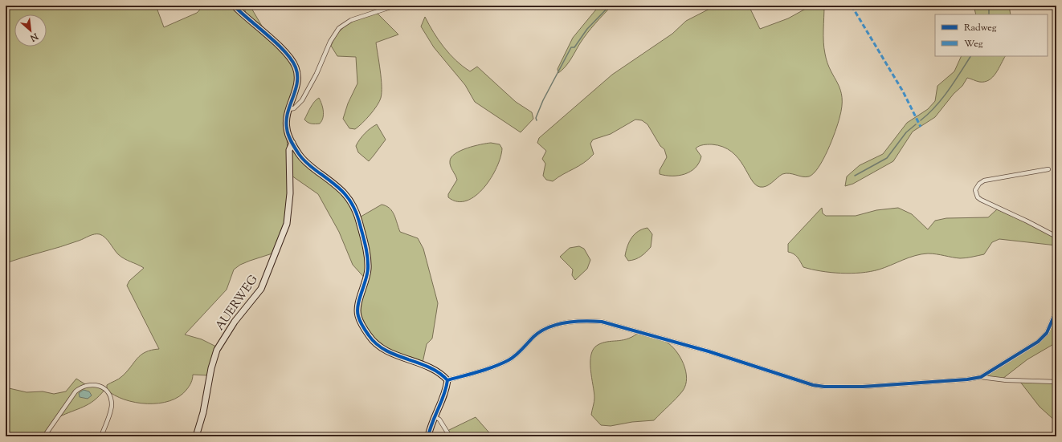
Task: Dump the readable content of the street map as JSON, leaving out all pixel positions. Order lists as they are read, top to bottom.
{
  "streets": {
    "street": ["AUERWEG"]
  },
  "legend": ["Radweg", "Weg"],
  "north": "bottom right"
}
